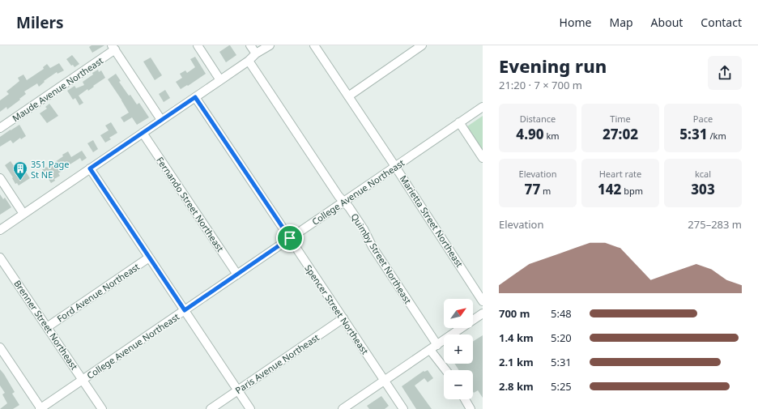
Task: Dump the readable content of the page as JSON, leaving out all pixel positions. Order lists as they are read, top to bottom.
{
  "streets": {
    "street": [
      "Maude Avenue Northeast",
      "College Avenue Northeast",
      "Fernando Street Northeast",
      "Marietta Street Northeast",
      "Quimby Street Northeast",
      "Ford Avenue Northeast",
      "Spencer Street Northeast",
      "Brenner Street Northeast",
      "Paris Avenue Northeast"
    ]
  },
  "crossings": [
    ["College Avenue Northeast", "Fernando Street Northeast"],
    ["College Avenue Northeast", "Marietta Street Northeast"],
    ["College Avenue Northeast", "Quimby Street Northeast"],
    ["College Avenue Northeast", "Spencer Street Northeast"],
    ["College Avenue Northeast", "Brenner Street Northeast"],
    ["Ford Avenue Northeast", "Brenner Street Northeast"],
    ["Spencer Street Northeast", "Paris Avenue Northeast"]
  ],
  "places": {
    "building": ["351 Page St NE"]
  },
  "north": "top right",
  "page": {
    "header": "Milers",
    "nav": [
      "Home",
      "Map",
      "About",
      "Contact"
    ],
    "heading": ["Evening run", "21:20 · 7 × 700 m"],
    "stats": [
      ["Distance", "4.90 km"],
      ["Time", "27:02"],
      ["Pace", "5:31 /km"],
      ["Elevation", "77 m"],
      ["Heart rate", "142 bpm"],
      ["kcal", "303"]
    ],
    "chart": ["Elevation", "275–283 m"],
    "map_buttons": ["+", "−"],
    "list": [
      {
        "name": "700 m",
        "note": "5:48"
      },
      {
        "name": "1.4 km",
        "note": "5:20"
      },
      {
        "name": "2.1 km",
        "note": "5:31"
      },
      {
        "name": "2.8 km",
        "note": "5:25"
      }
    ]
  }
}
